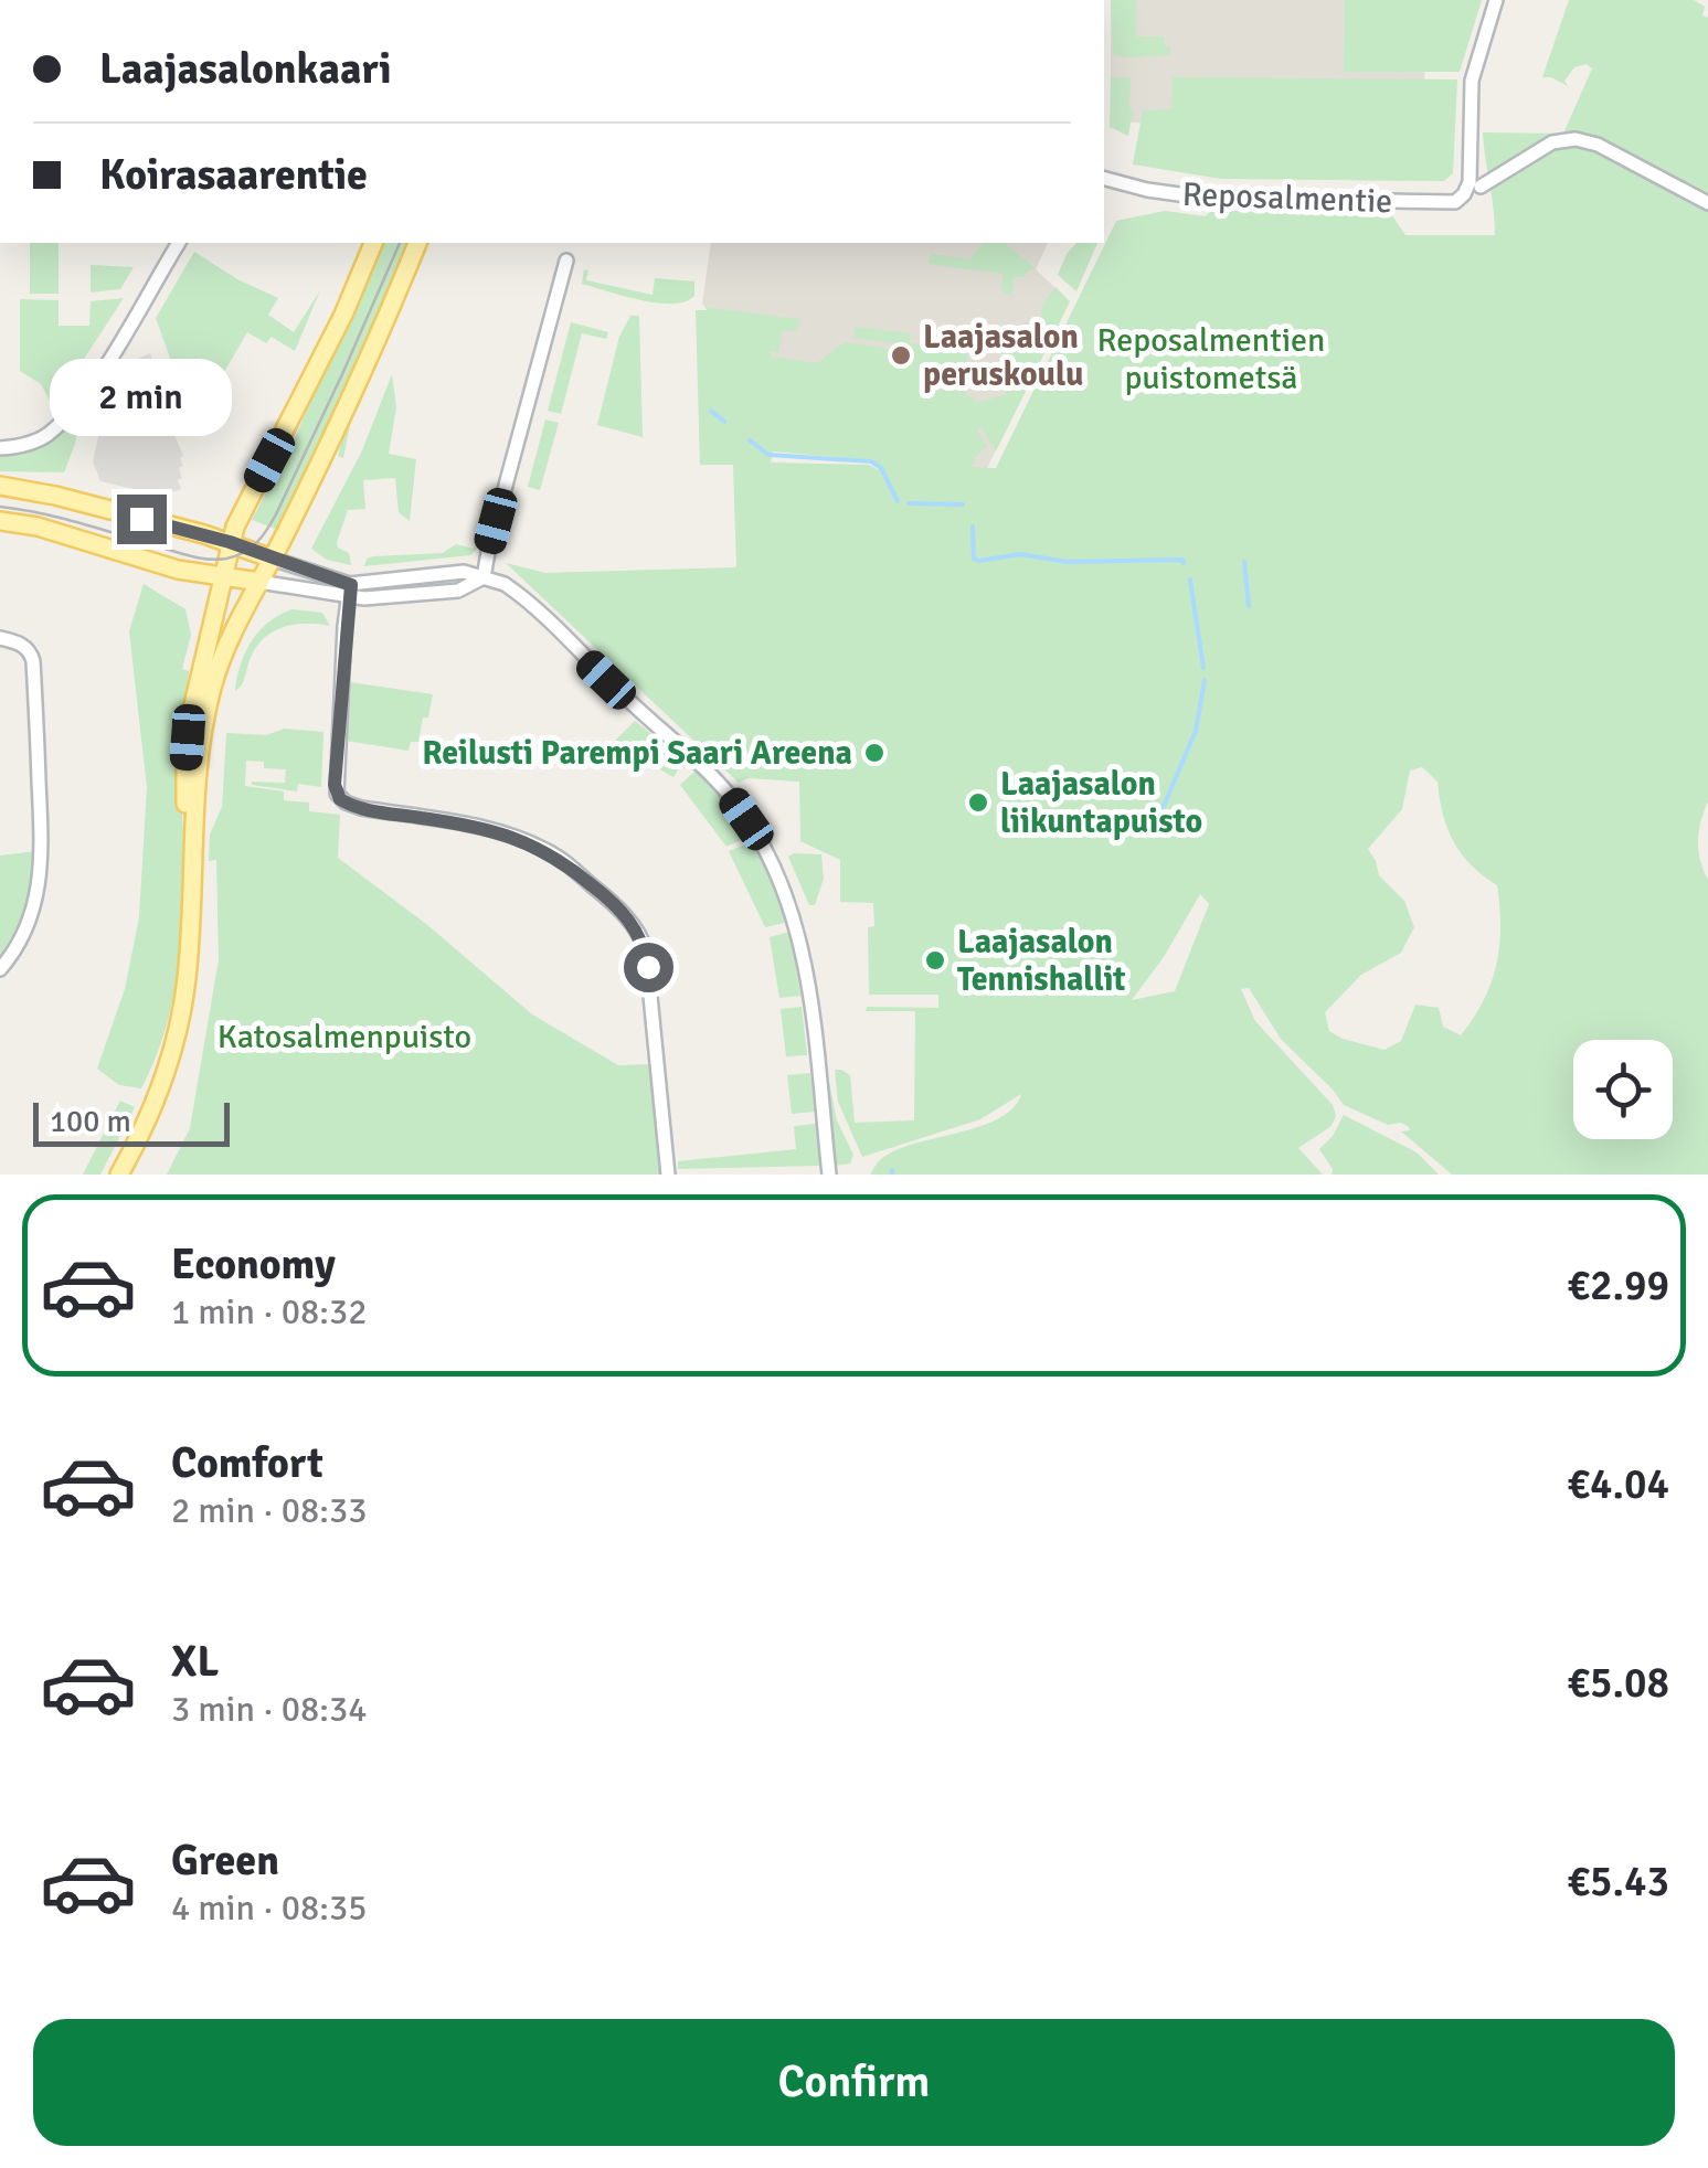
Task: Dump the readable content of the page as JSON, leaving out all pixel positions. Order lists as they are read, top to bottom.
{
  "streets": {
    "street": ["Reposalmentie"]
  },
  "parks": ["Reposalmentien puistometsä", "Katosalmenpuisto"],
  "places": [
    "Laajasalon peruskoulu",
    "Reilusti Parempi Saari Areena",
    "Laajasalon liikuntapuisto",
    "Laajasalon Tennishallit"
  ],
  "scale_bar": "100 m",
  "page": {
    "banner": ["Laajasalonkaari", "Koirasaarentie"],
    "bubble": "2 min",
    "scale": "100 m",
    "list": [
      {
        "name": "Economy",
        "note": "1 min · 08:32",
        "value": "€2.99"
      },
      {
        "name": "Comfort",
        "note": "2 min · 08:33",
        "value": "€4.04"
      },
      {
        "name": "XL",
        "note": "3 min · 08:34",
        "value": "€5.08"
      },
      {
        "name": "Green",
        "note": "4 min · 08:35",
        "value": "€5.43"
      }
    ],
    "buttons": "Confirm"
  }
}
